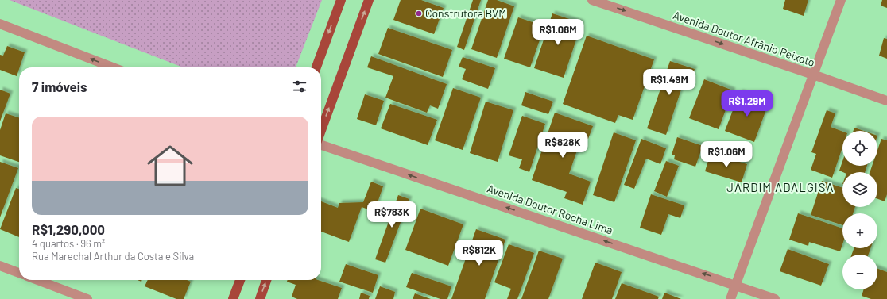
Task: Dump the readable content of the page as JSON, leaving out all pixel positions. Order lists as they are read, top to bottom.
{
  "streets": {
    "street": ["Avenida Doutor Afrânio Peixoto", "Avenida Doutor Rocha Lima"]
  },
  "one_way": ["Avenida Doutor Afrânio Peixoto", "Avenida Doutor Rocha Lima"],
  "districts": ["JARDIM ADALGISA"],
  "places": ["Construtora BVM"],
  "page": {
    "price": [
      "R$1.08M",
      "R$1.49M",
      "R$1.29M",
      "R$828K",
      "R$1.06M",
      "R$783K",
      "R$812K"
    ],
    "heading": "7 imóveis",
    "list": [
      {
        "name": "R$1,290,000",
        "note": "4 quartos · 96 m² · Rua Marechal Arthur da Costa e Silva"
      }
    ],
    "map_buttons": ["+", "−"]
  }
}
